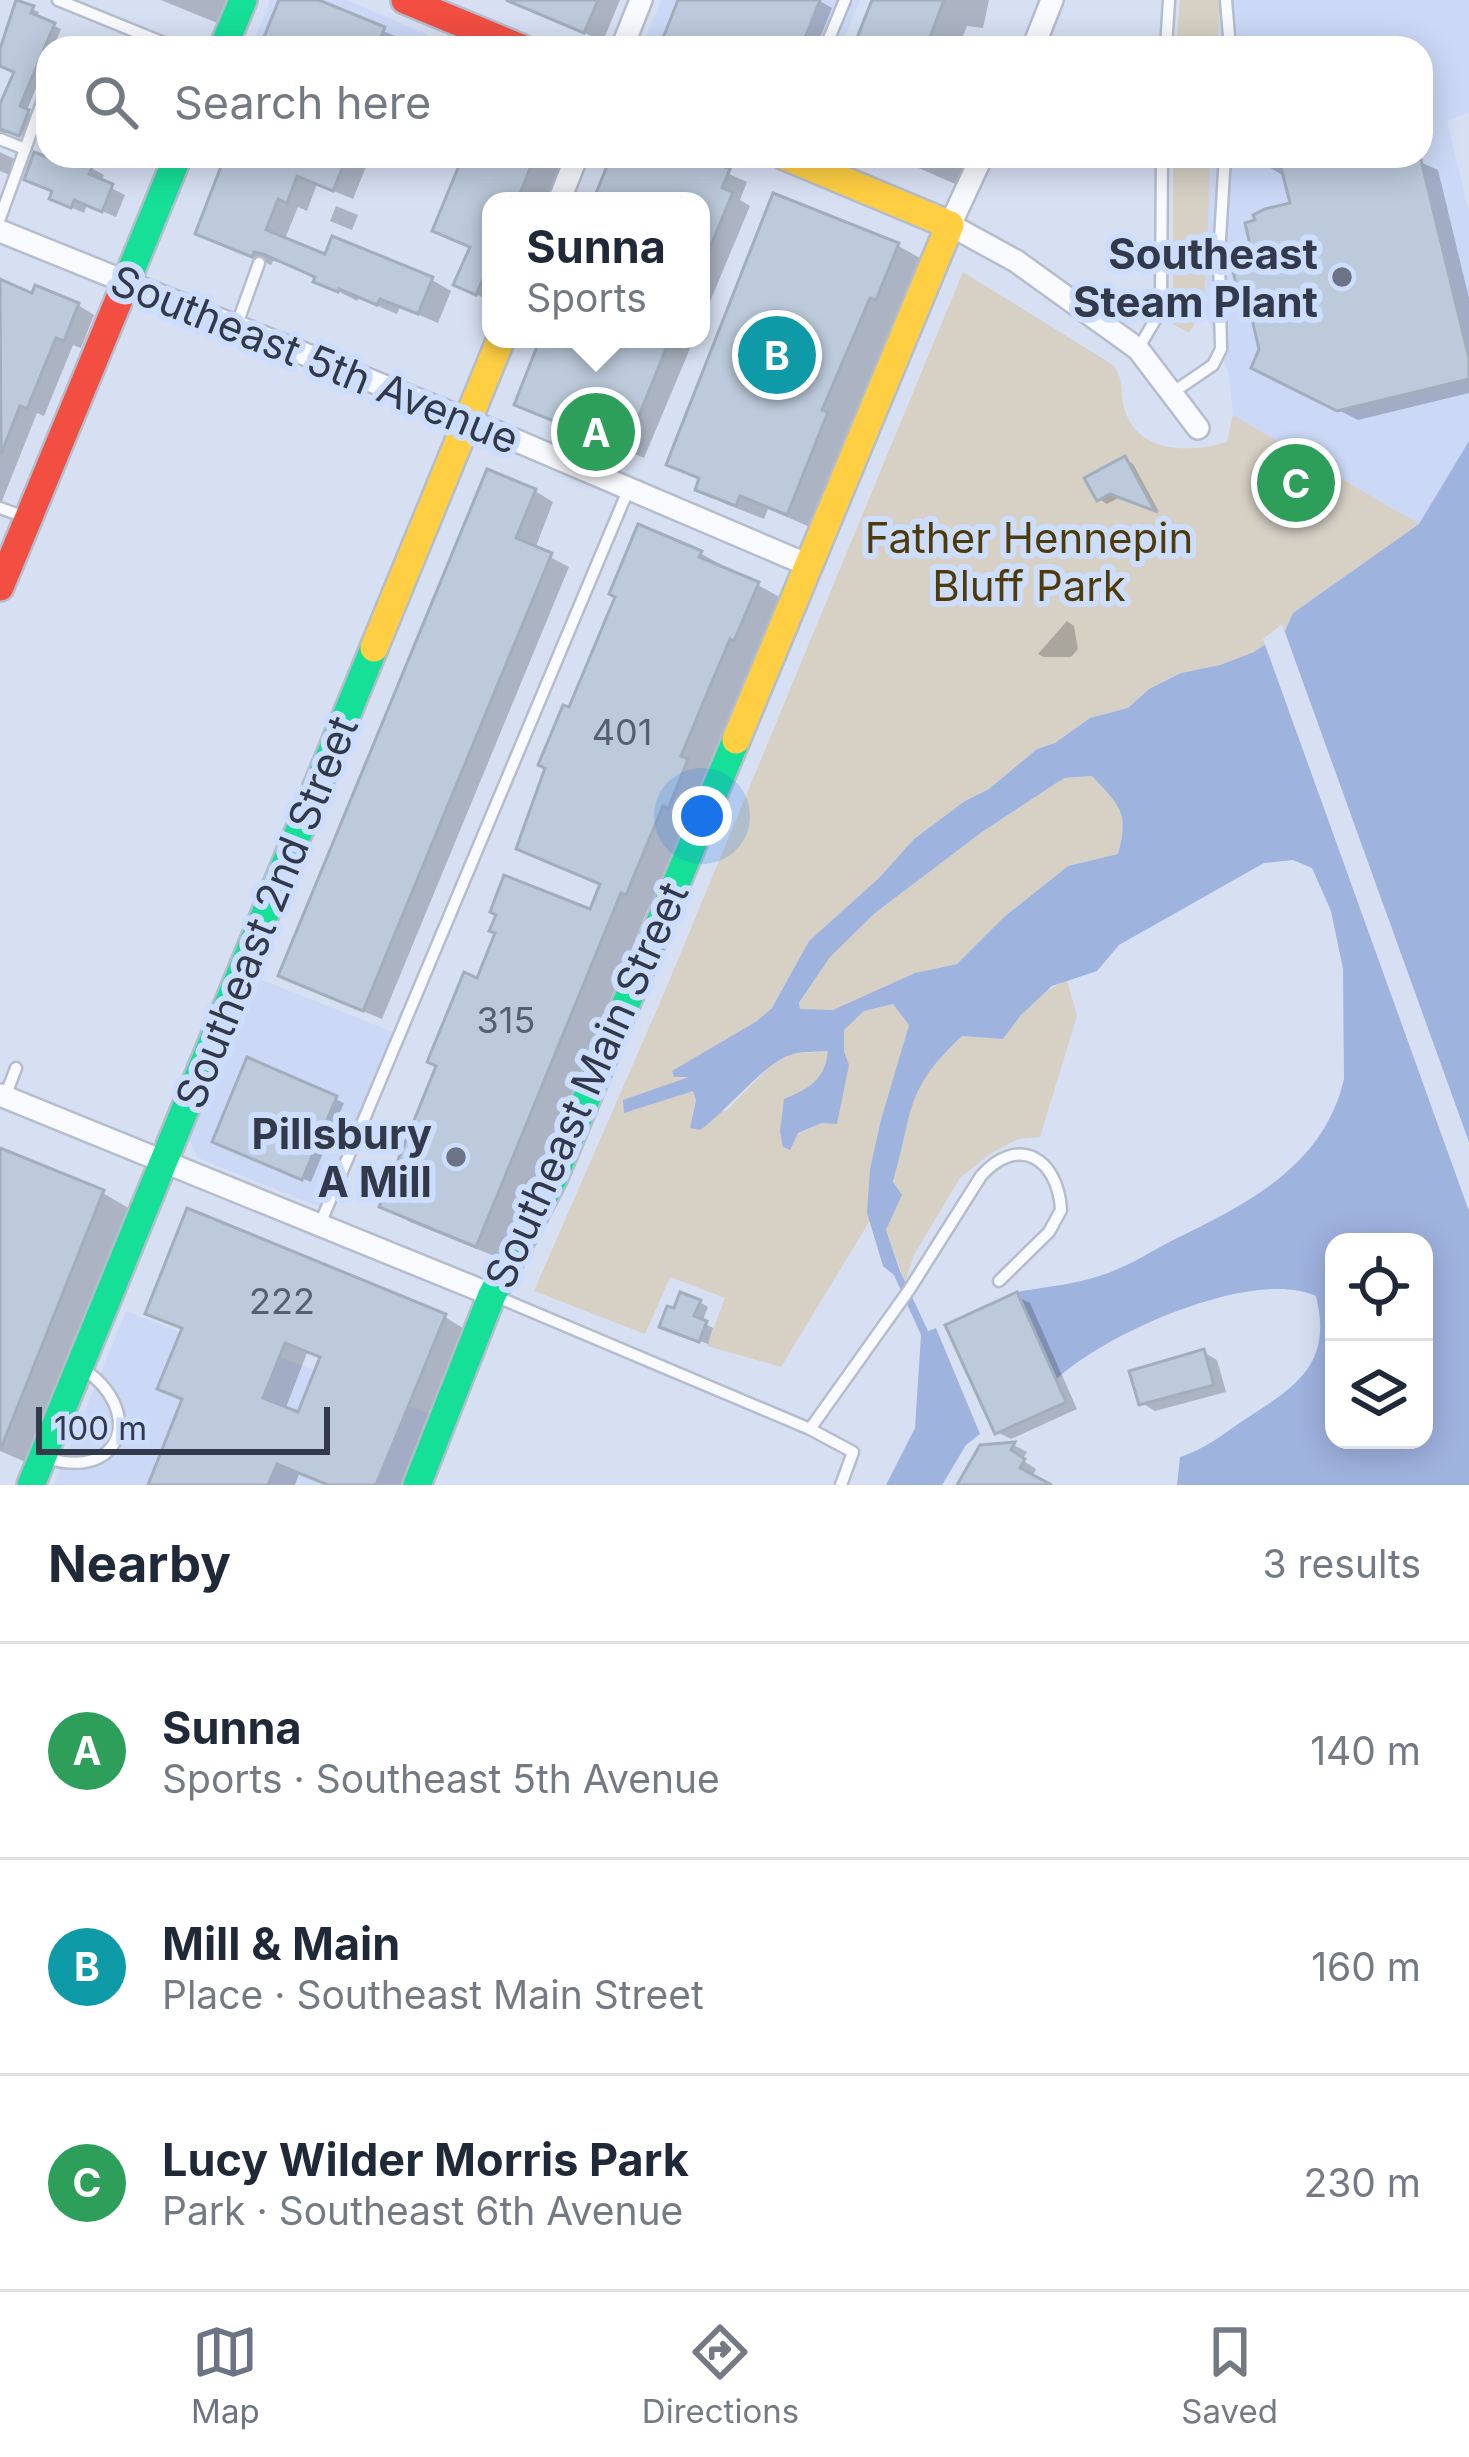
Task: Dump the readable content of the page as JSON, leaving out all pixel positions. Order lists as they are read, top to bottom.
{
  "streets": {
    "street": ["Southeast 5th Avenue", "Southeast 2nd Street", "Southeast Main Street"]
  },
  "crossings": [
    ["Southeast 5th Avenue", "Southeast 2nd Street"],
    ["Southeast 5th Avenue", "Southeast Main Street"]
  ],
  "parks": ["Father Hennepin Bluff Park"],
  "places": ["Southeast Steam Plant", "Pillsbury A Mill"],
  "house_numbers": ["401", "315", "222"],
  "scale_bar": "100 m",
  "page": {
    "search": "Search here",
    "popup": ["Sunna", "Sports"],
    "pins": ["B", "A", "C"],
    "scale": "100 m",
    "heading": ["Nearby", "3 results"],
    "list": [
      {
        "mark": "A",
        "name": "Sunna",
        "note": "Sports · Southeast 5th Avenue",
        "value": "140 m"
      },
      {
        "mark": "B",
        "name": "Mill & Main",
        "note": "Place · Southeast Main Street",
        "value": "160 m"
      },
      {
        "mark": "C",
        "name": "Lucy Wilder Morris Park",
        "note": "Park · Southeast 6th Avenue",
        "value": "230 m"
      }
    ],
    "nav": ["Map", "Directions", "Saved"]
  }
}
